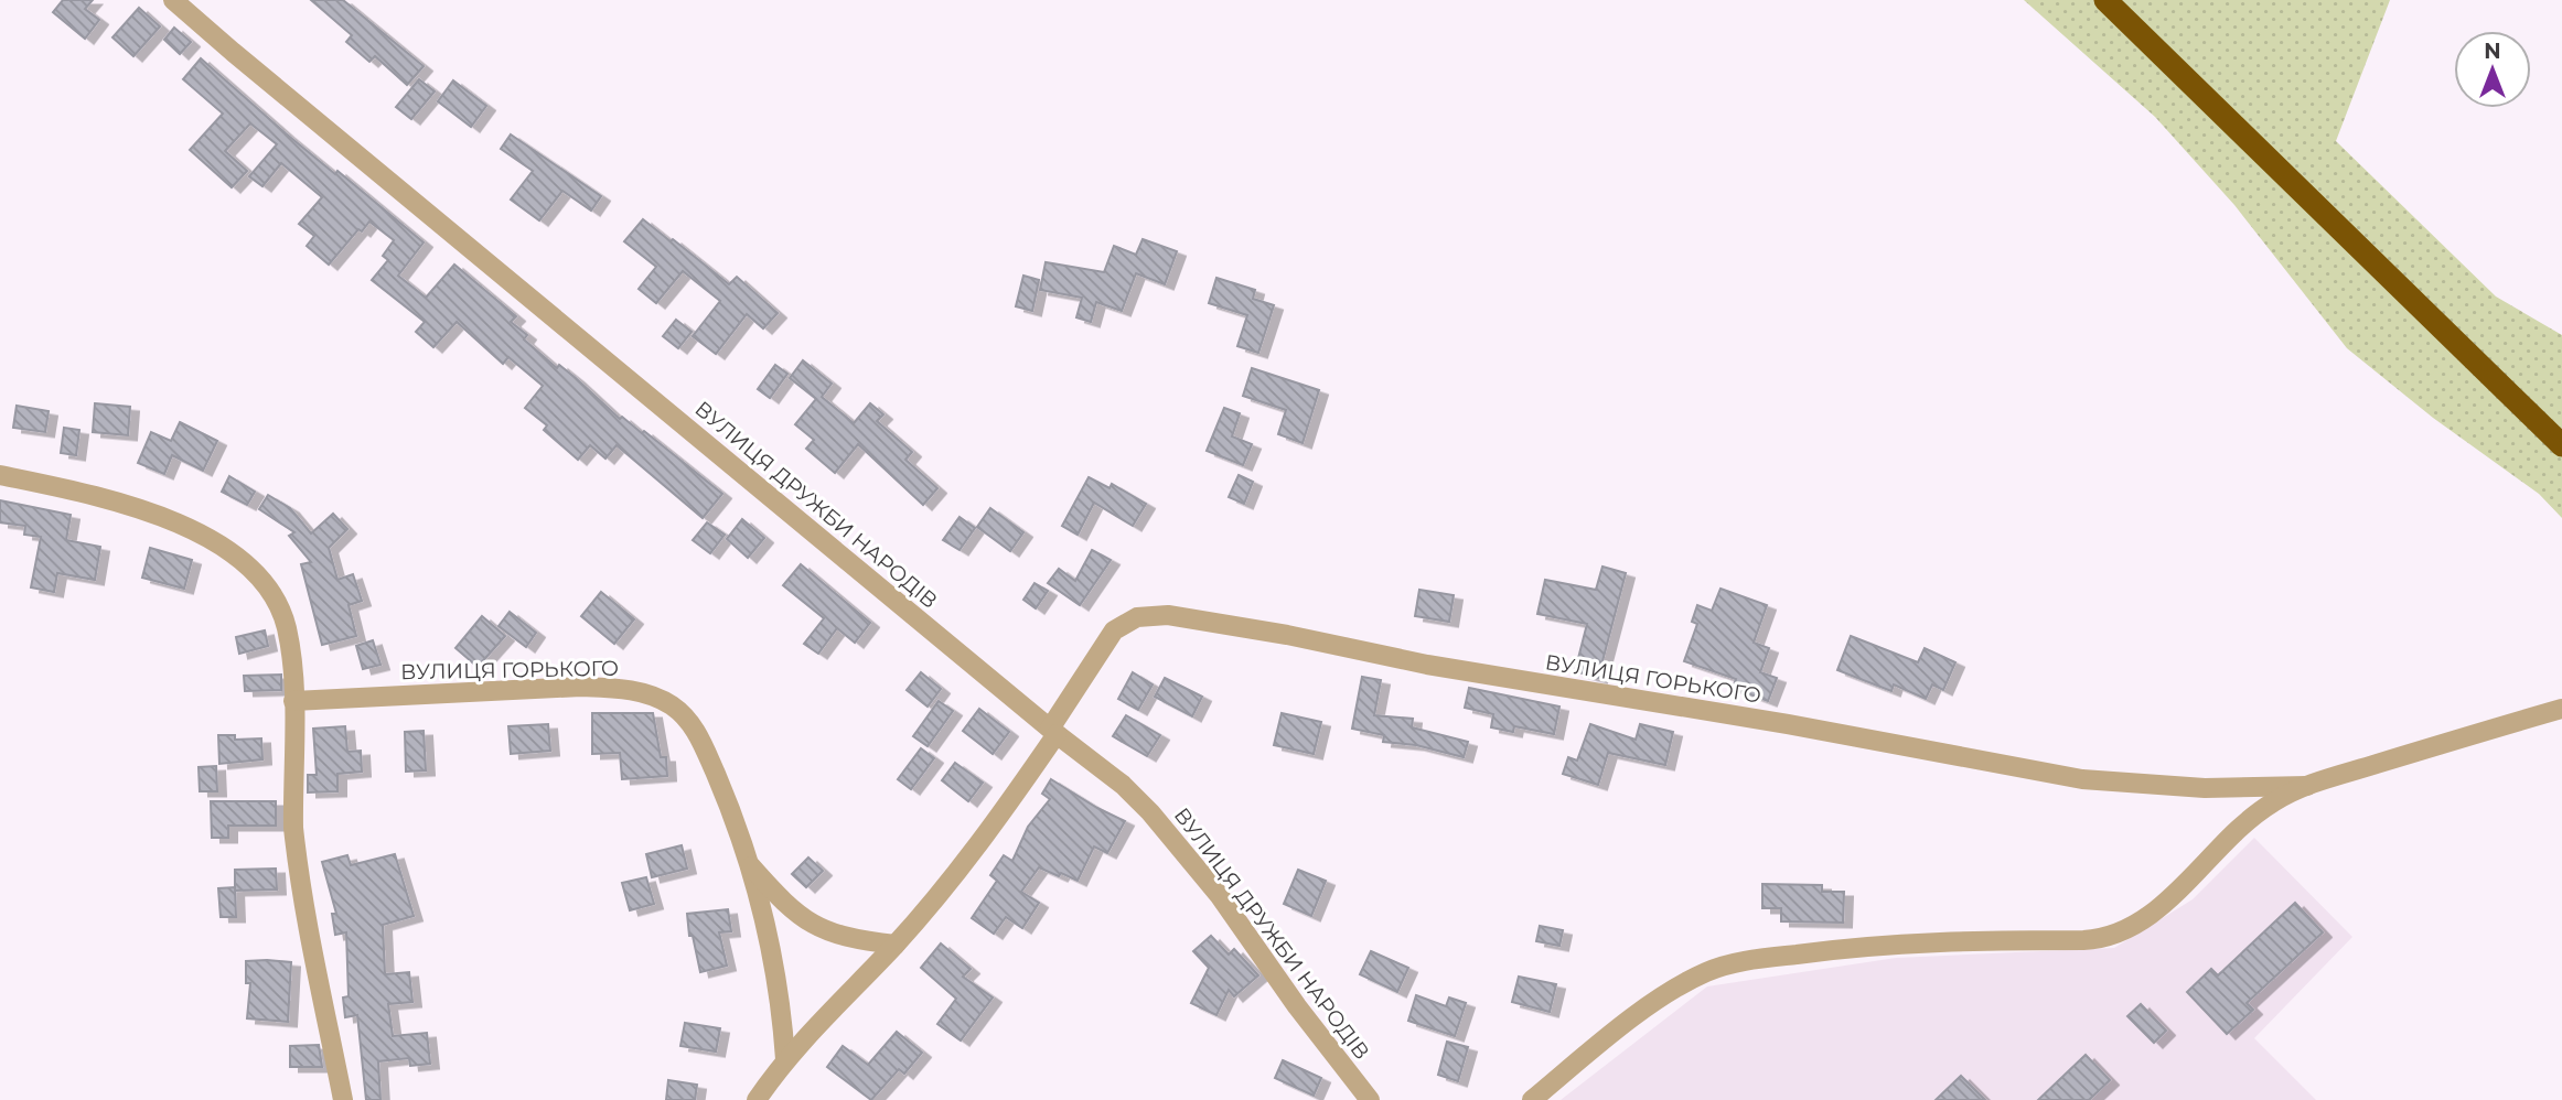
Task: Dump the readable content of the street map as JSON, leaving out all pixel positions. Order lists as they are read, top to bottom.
{
  "streets": {
    "street": ["ВУЛИЦЯ ДРУЖБИ НАРОДІВ", "ВУЛИЦЯ ГОРЬКОГО"]
  },
  "crossings": [
    ["ВУЛИЦЯ ДРУЖБИ НАРОДІВ", "ВУЛИЦЯ ГОРЬКОГО"]
  ],
  "north": "top"
}
